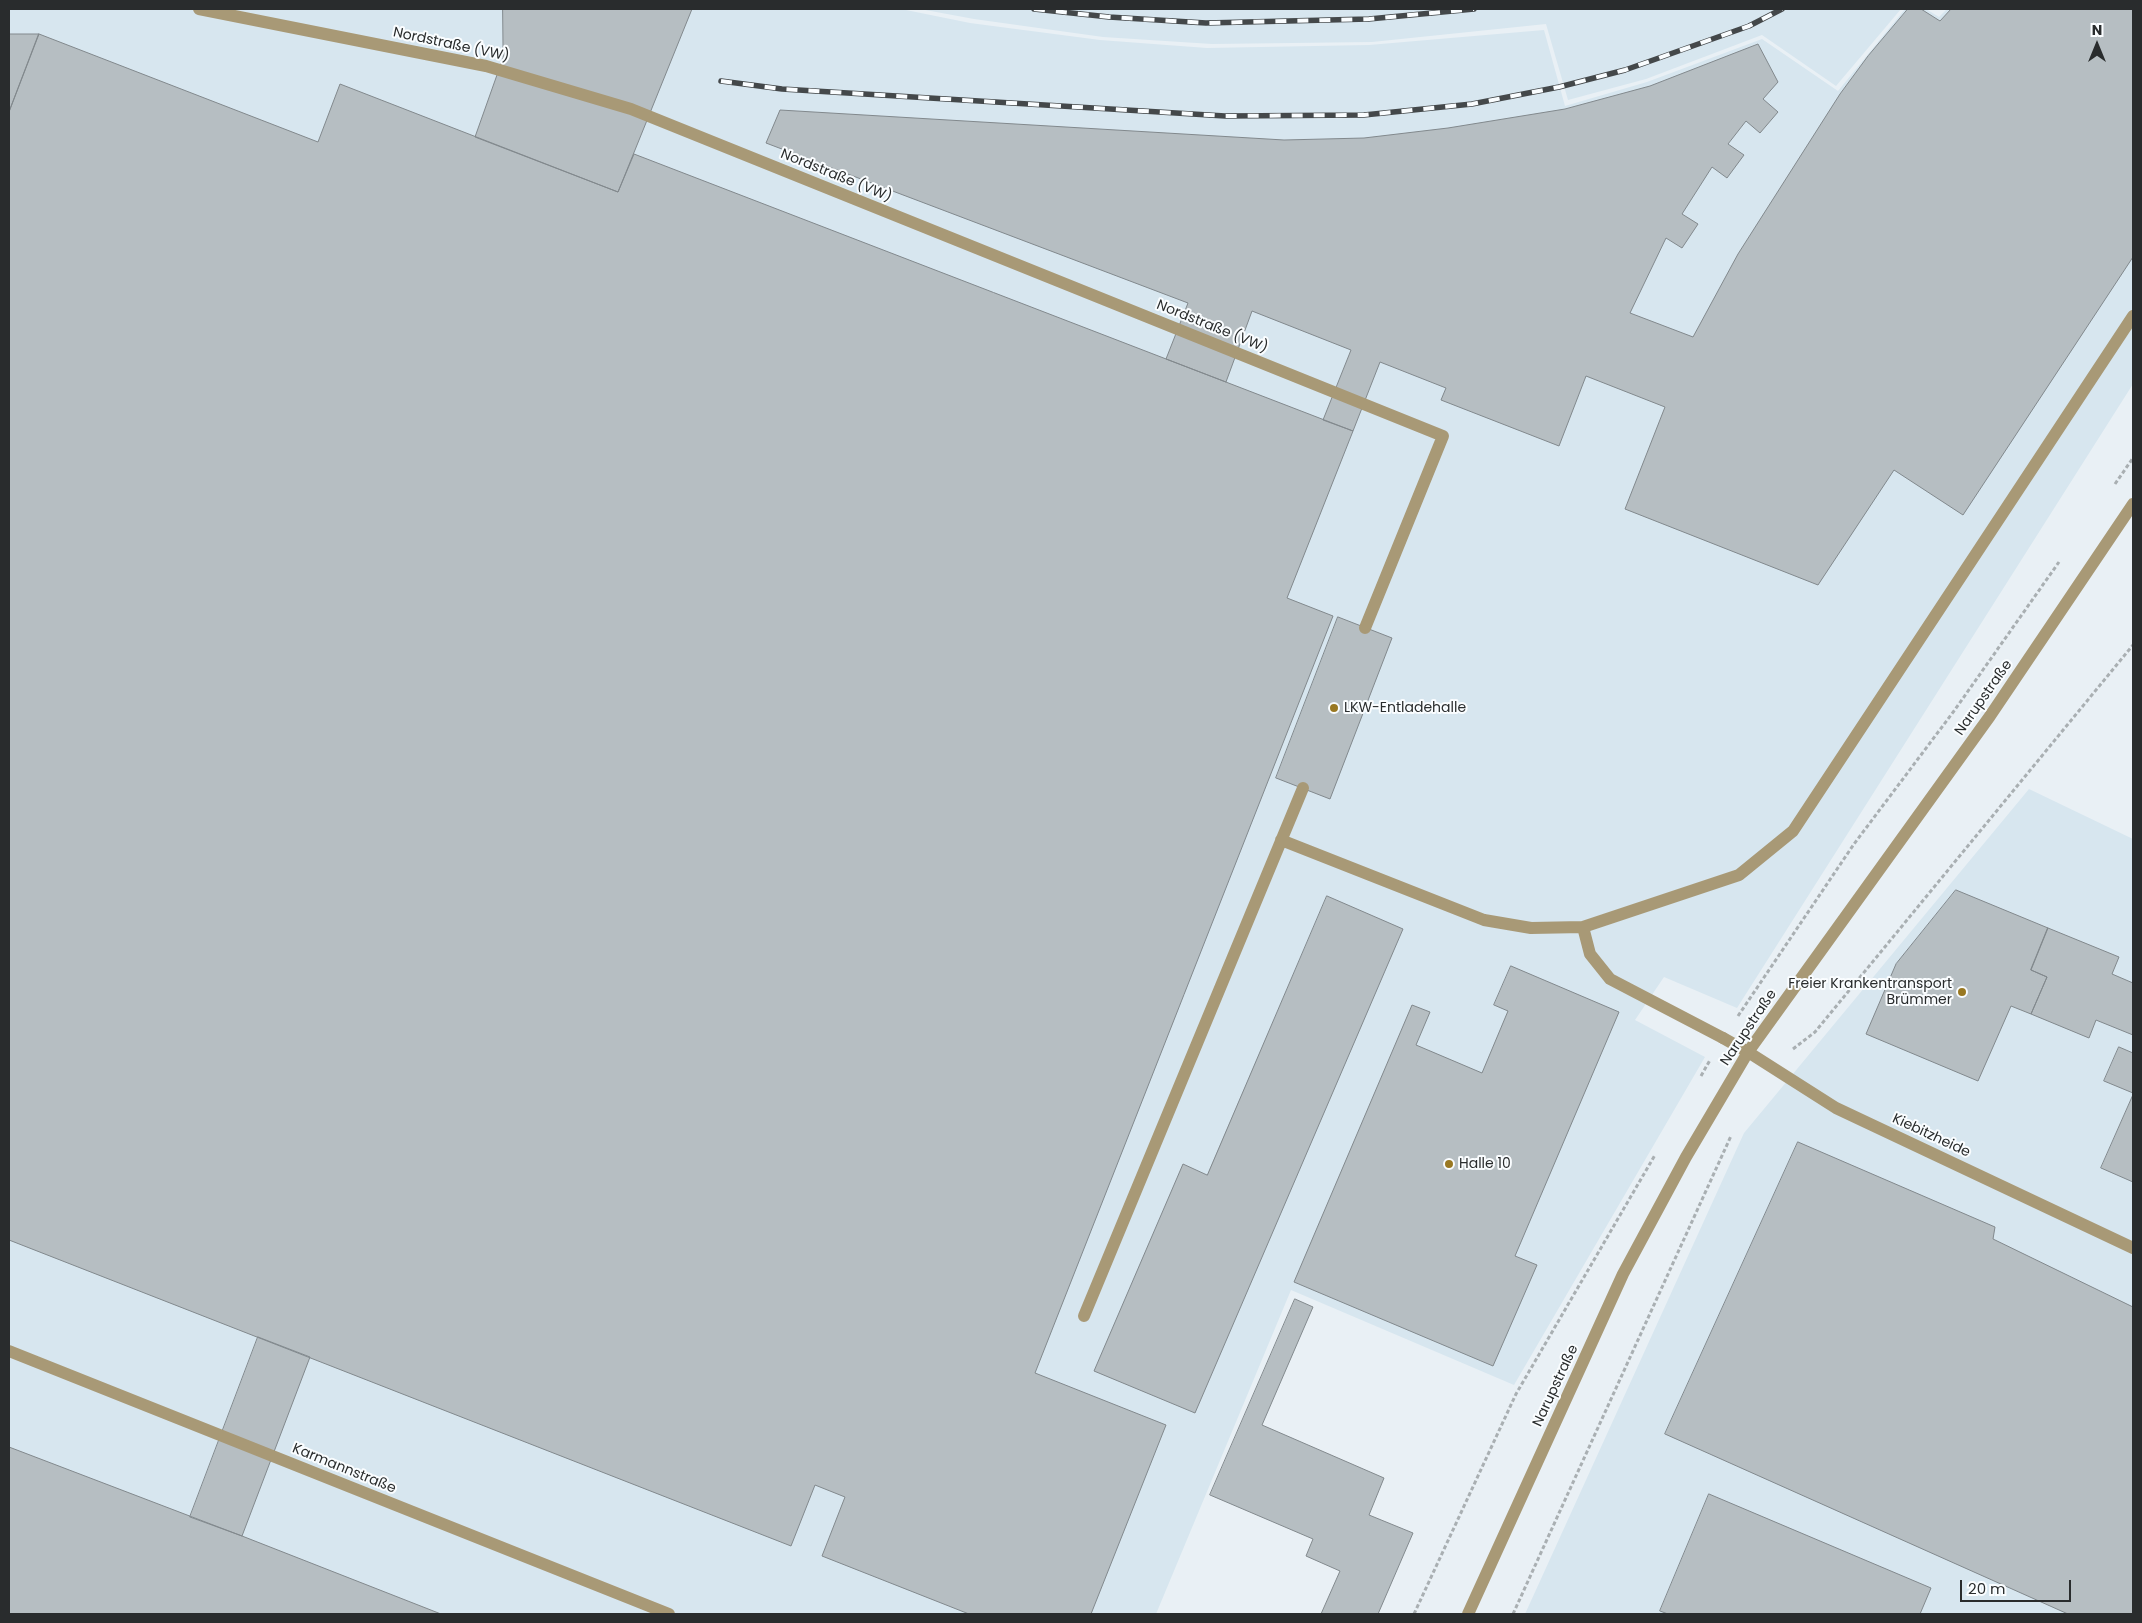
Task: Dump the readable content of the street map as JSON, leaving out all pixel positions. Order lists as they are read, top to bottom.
{
  "streets": {
    "street": [
      "Nordstraße (VW)",
      "Narupstraße",
      "Kiebitzheide",
      "Karmannstraße"
    ]
  },
  "crossings": [
    ["Narupstraße", "Kiebitzheide"]
  ],
  "places": ["LKW-Entladehalle", "Freier Krankentransport Brümmer", "Halle 10"],
  "scale_bar": "20 m",
  "north": "top"
}
